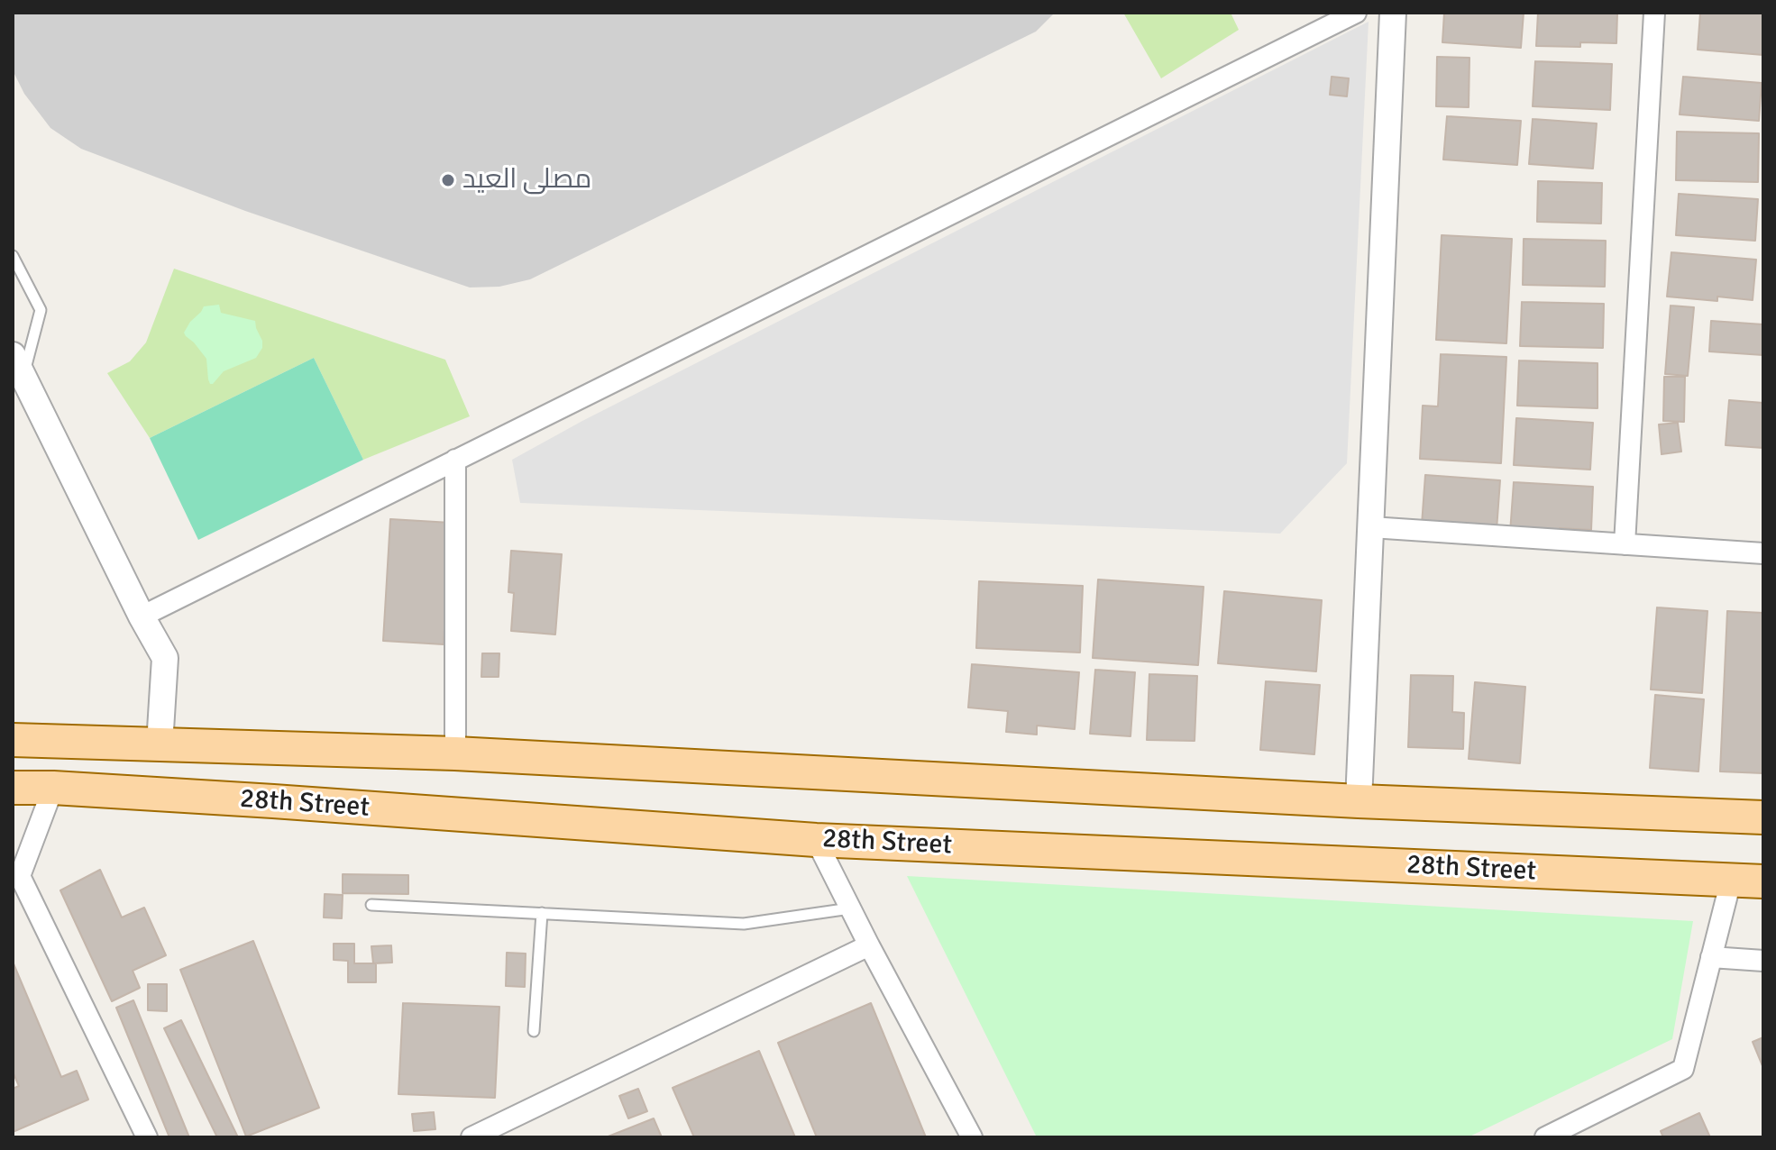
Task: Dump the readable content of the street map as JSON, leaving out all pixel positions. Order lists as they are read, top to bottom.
{
  "streets": {
    "main road": ["28th Street"]
  },
  "places": ["مصلى العيد"]
}
